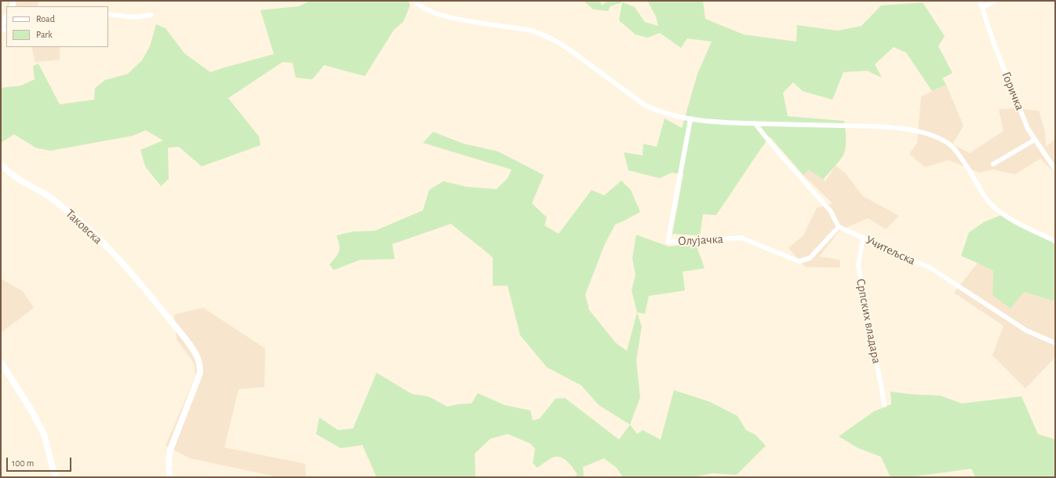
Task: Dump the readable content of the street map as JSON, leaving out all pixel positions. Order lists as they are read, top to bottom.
{
  "streets": {
    "street": [
      "Горичка",
      "Таковска",
      "Олујачка",
      "Учитељска",
      "Српских владара"
    ]
  },
  "crossings": [
    ["Олујачка", "Учитељска"],
    ["Учитељска", "Српских владара"]
  ],
  "legend": ["Road", "Park"],
  "scale_bar": "100 m"
}
